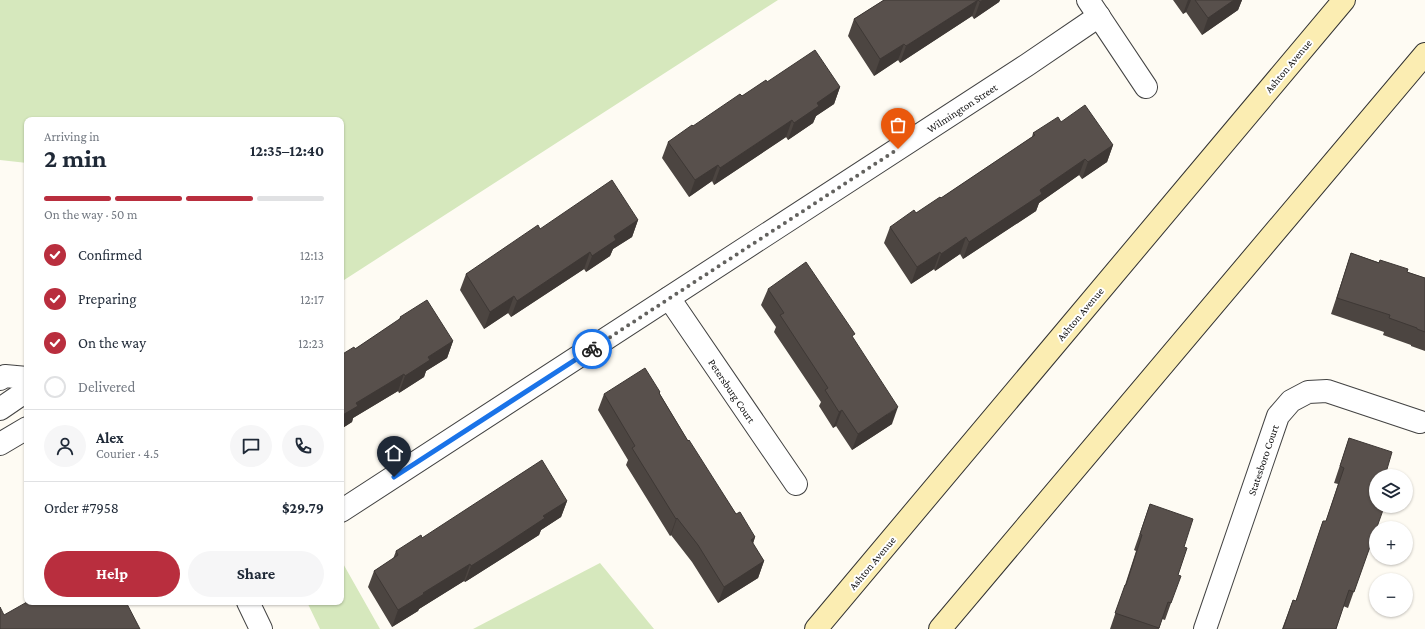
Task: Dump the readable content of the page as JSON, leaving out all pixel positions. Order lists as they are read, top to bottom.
{
  "streets": {
    "main road": ["Ashton Avenue"],
    "street": ["Wilmington Street", "Petersburg Court", "Statesboro Court"]
  },
  "crossings": [
    ["Wilmington Street", "Petersburg Court"]
  ],
  "page": {
    "heading": ["2 min", "Arriving in", "12:35–12:40"],
    "panel": [
      "Alex",
      "Courier · 4.5",
      "Order #7958",
      "$29.79"
    ],
    "bar": "On the way · 50 m",
    "list": [
      ["Confirmed", "12:13"],
      ["Preparing", "12:17"],
      ["On the way", "12:23"],
      "Delivered"
    ],
    "map_buttons": ["+", "−"],
    "buttons": ["Help", "Share"]
  }
}
